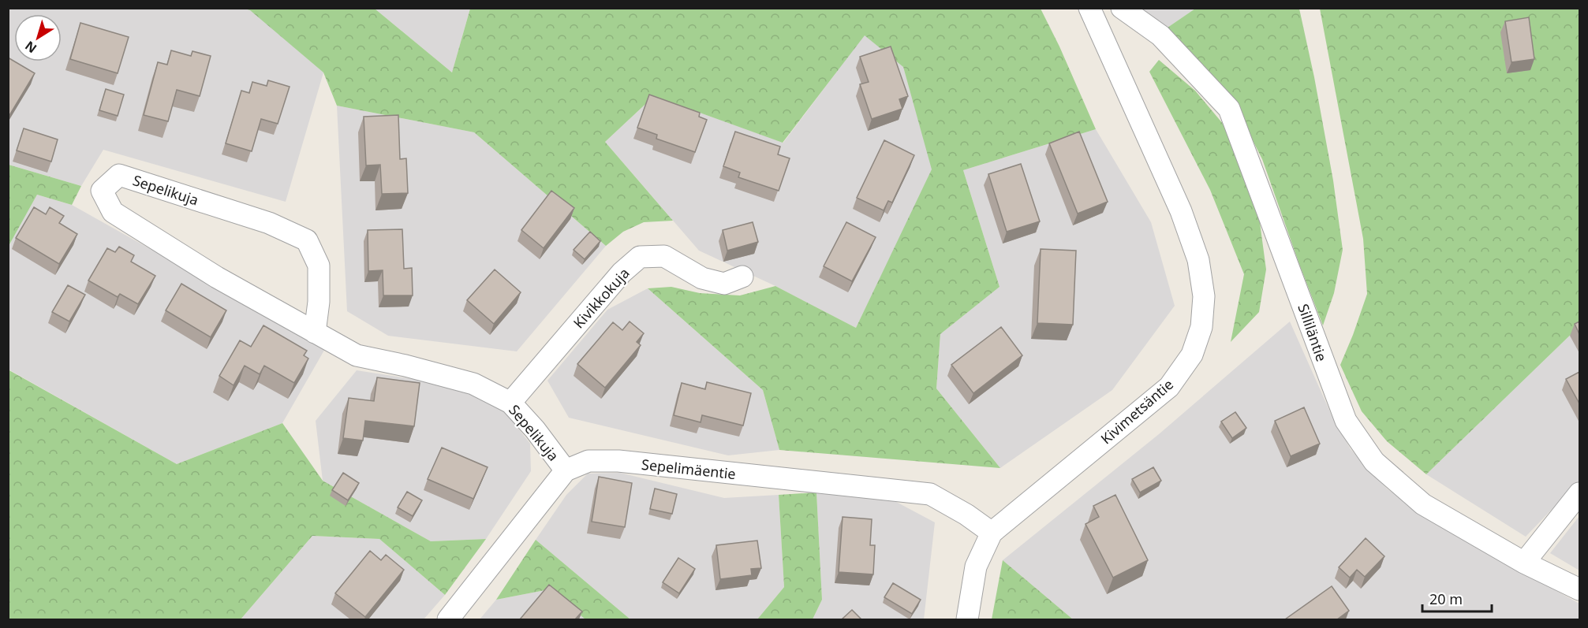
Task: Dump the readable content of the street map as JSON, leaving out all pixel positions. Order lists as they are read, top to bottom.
{
  "streets": {
    "street": [
      "Sepelikuja",
      "Kivikkokuja",
      "Silliläntie",
      "Kivimetsäntie",
      "Sepelimäentie"
    ]
  },
  "crossings": [
    ["Sepelikuja", "Kivikkokuja"],
    ["Sepelikuja", "Sepelimäentie"],
    ["Kivimetsäntie", "Sepelimäentie"]
  ],
  "scale_bar": "20 m",
  "north": "bottom left"
}
